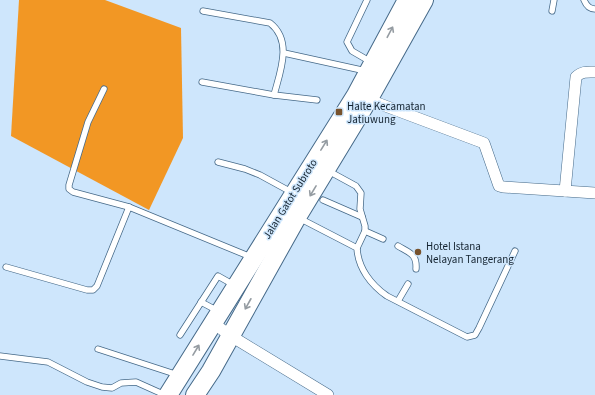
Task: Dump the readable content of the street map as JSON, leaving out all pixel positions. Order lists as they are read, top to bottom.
{
  "streets": {
    "highway": ["Jalan Gatot Subroto"]
  },
  "places": {
    "transit": ["Halte Kecamatan Jatiuwung"],
    "other": ["Hotel Istana Nelayan Tangerang"]
  }
}
